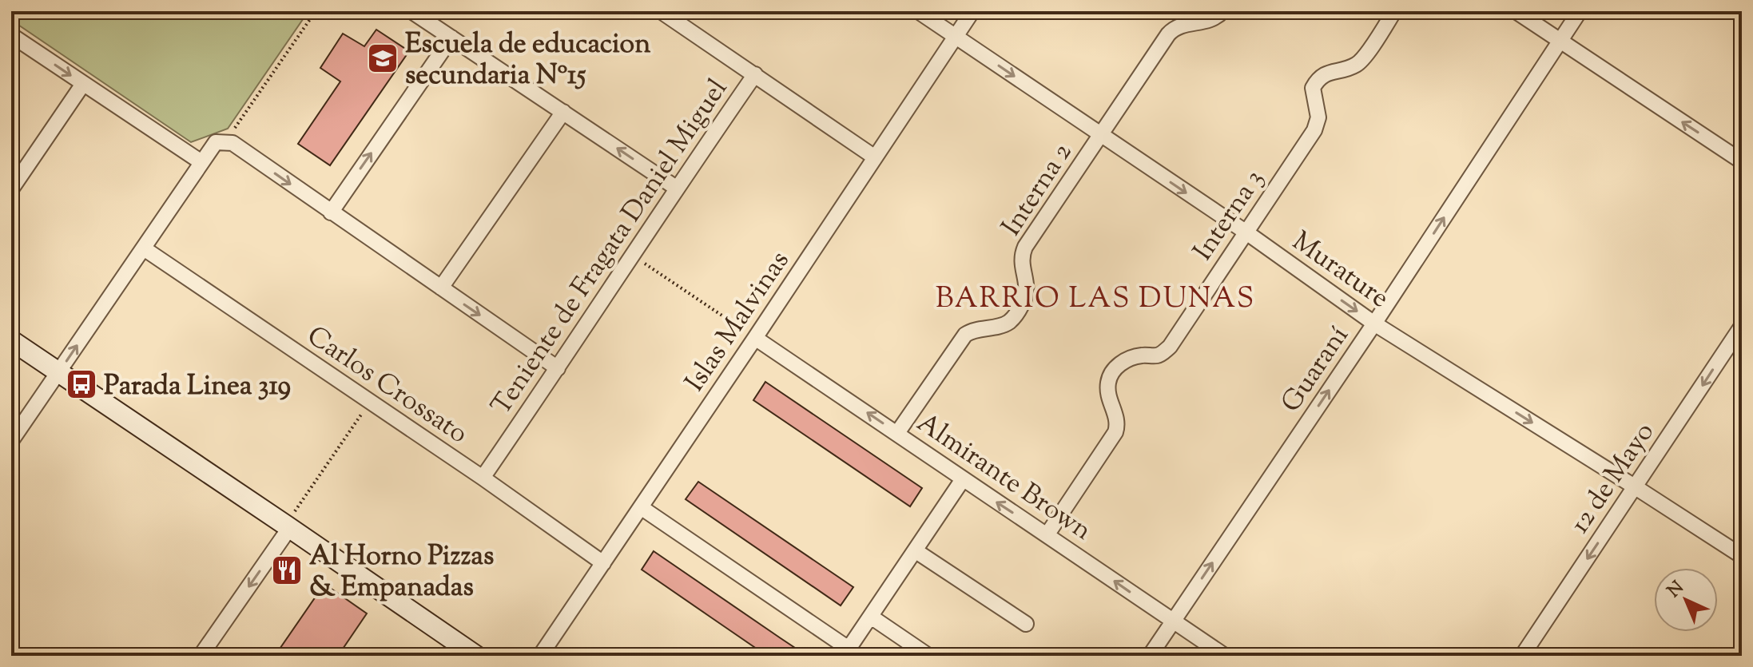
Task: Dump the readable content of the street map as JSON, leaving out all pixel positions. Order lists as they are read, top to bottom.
{
  "streets": {
    "street": [
      "Interna 2",
      "Interna 3",
      "Teniente de Fragata Daniel Miguel",
      "Murature",
      "Islas Malvinas",
      "Guaraní",
      "Carlos Crossato",
      "Almirante Brown",
      "12 de Mayo"
    ]
  },
  "crossings": [
    ["Interna 2", "Murature"],
    ["Interna 2", "Almirante Brown"],
    ["Interna 3", "Murature"],
    ["Interna 3", "Almirante Brown"],
    ["Teniente de Fragata Daniel Miguel", "Carlos Crossato"],
    ["Murature", "Islas Malvinas"],
    ["Murature", "Guaraní"],
    ["Murature", "12 de Mayo"],
    ["Islas Malvinas", "Carlos Crossato"],
    ["Islas Malvinas", "Almirante Brown"],
    ["Guaraní", "Almirante Brown"]
  ],
  "one_way": ["Murature", "Guaraní", "12 de Mayo"],
  "districts": ["BARRIO LAS DUNAS"],
  "places": {
    "school or university": ["Escuela de educacion secundaria Nº15"],
    "bus stop": ["Parada Linea 319"],
    "restaurant": ["Al Horno Pizzas & Empanadas"]
  },
  "north": "top left"
}
